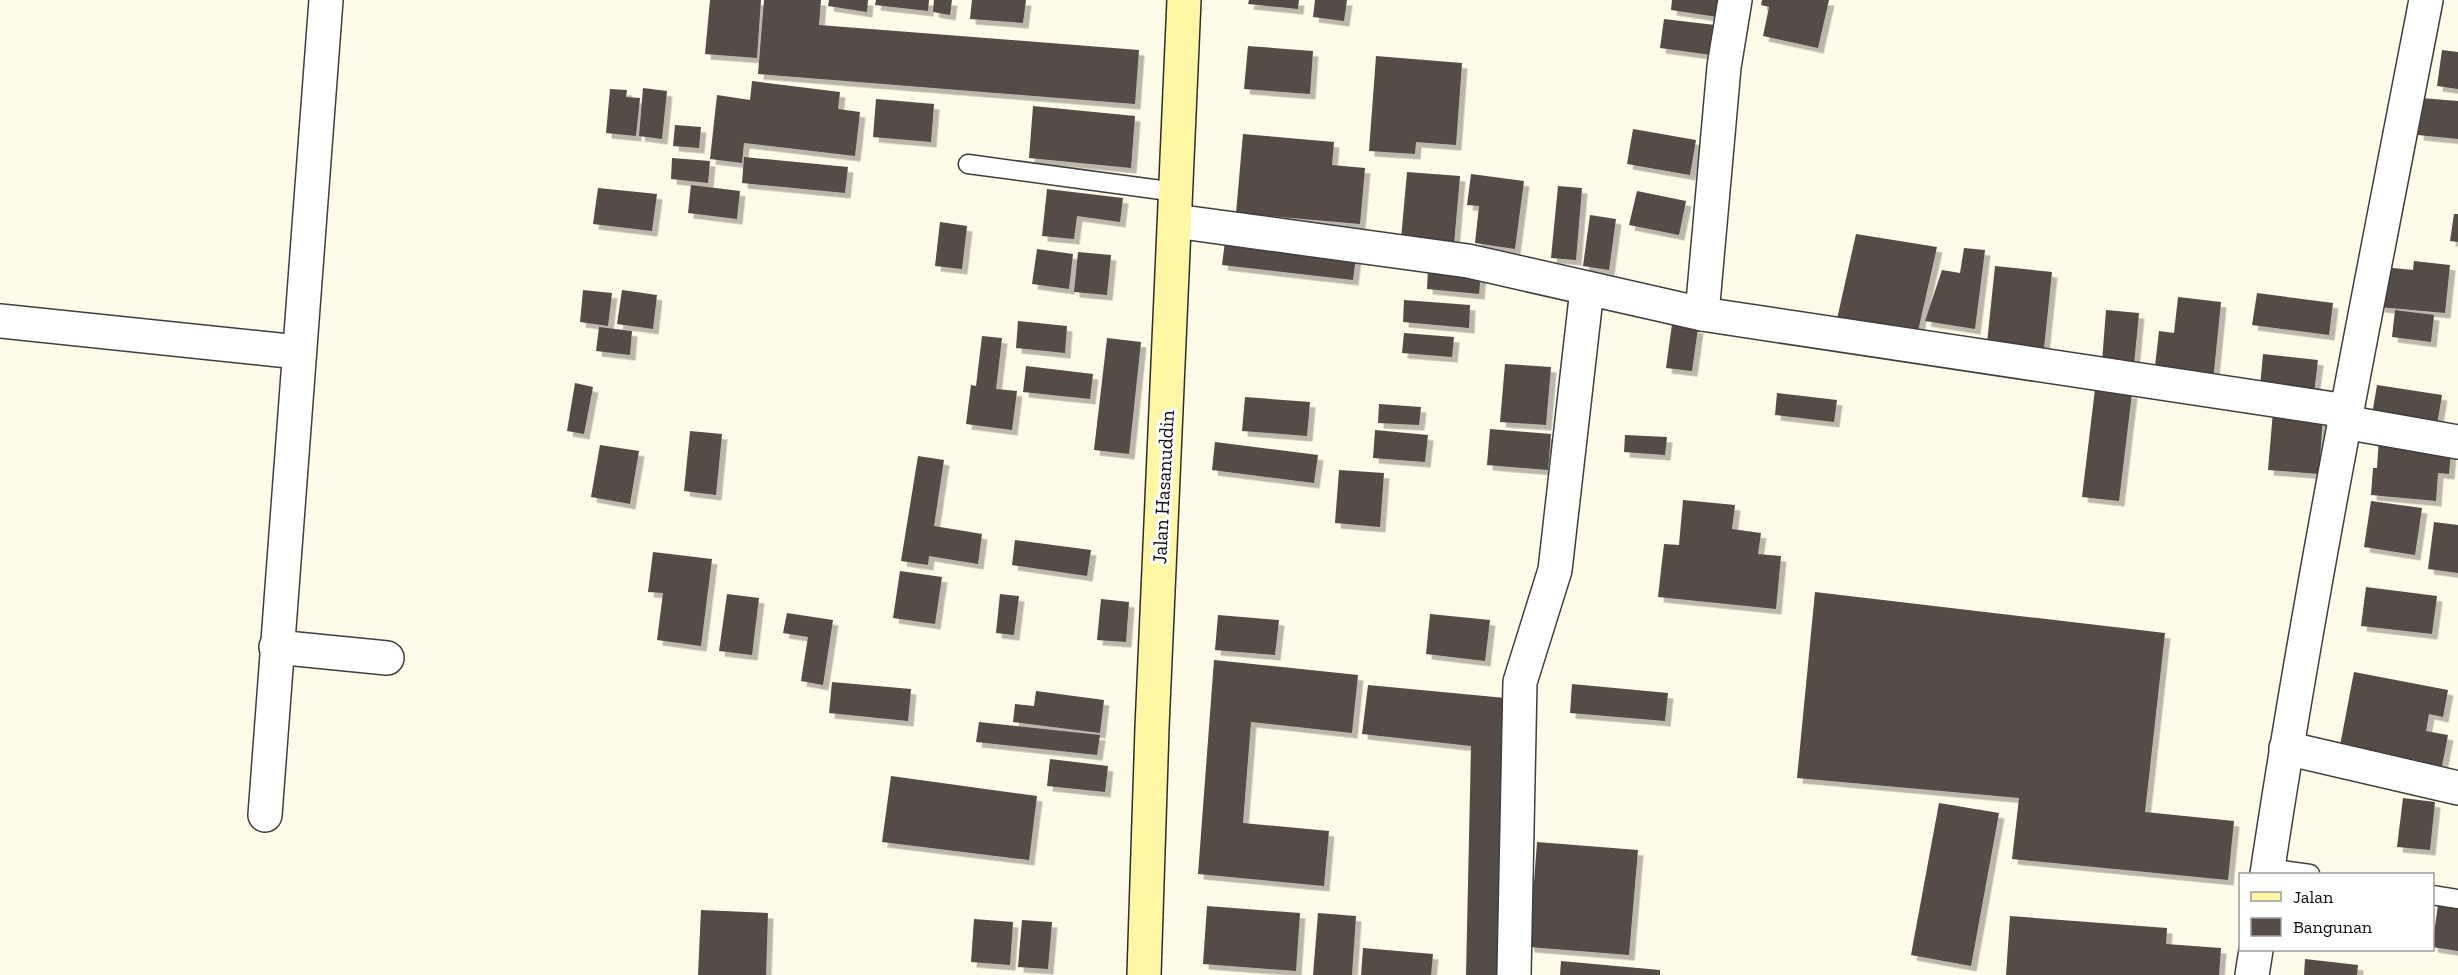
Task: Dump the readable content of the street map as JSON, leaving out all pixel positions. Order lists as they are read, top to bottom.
{
  "streets": {
    "main road": ["Jalan Hasanuddin"]
  },
  "legend": ["Jalan", "Bangunan"]
}
